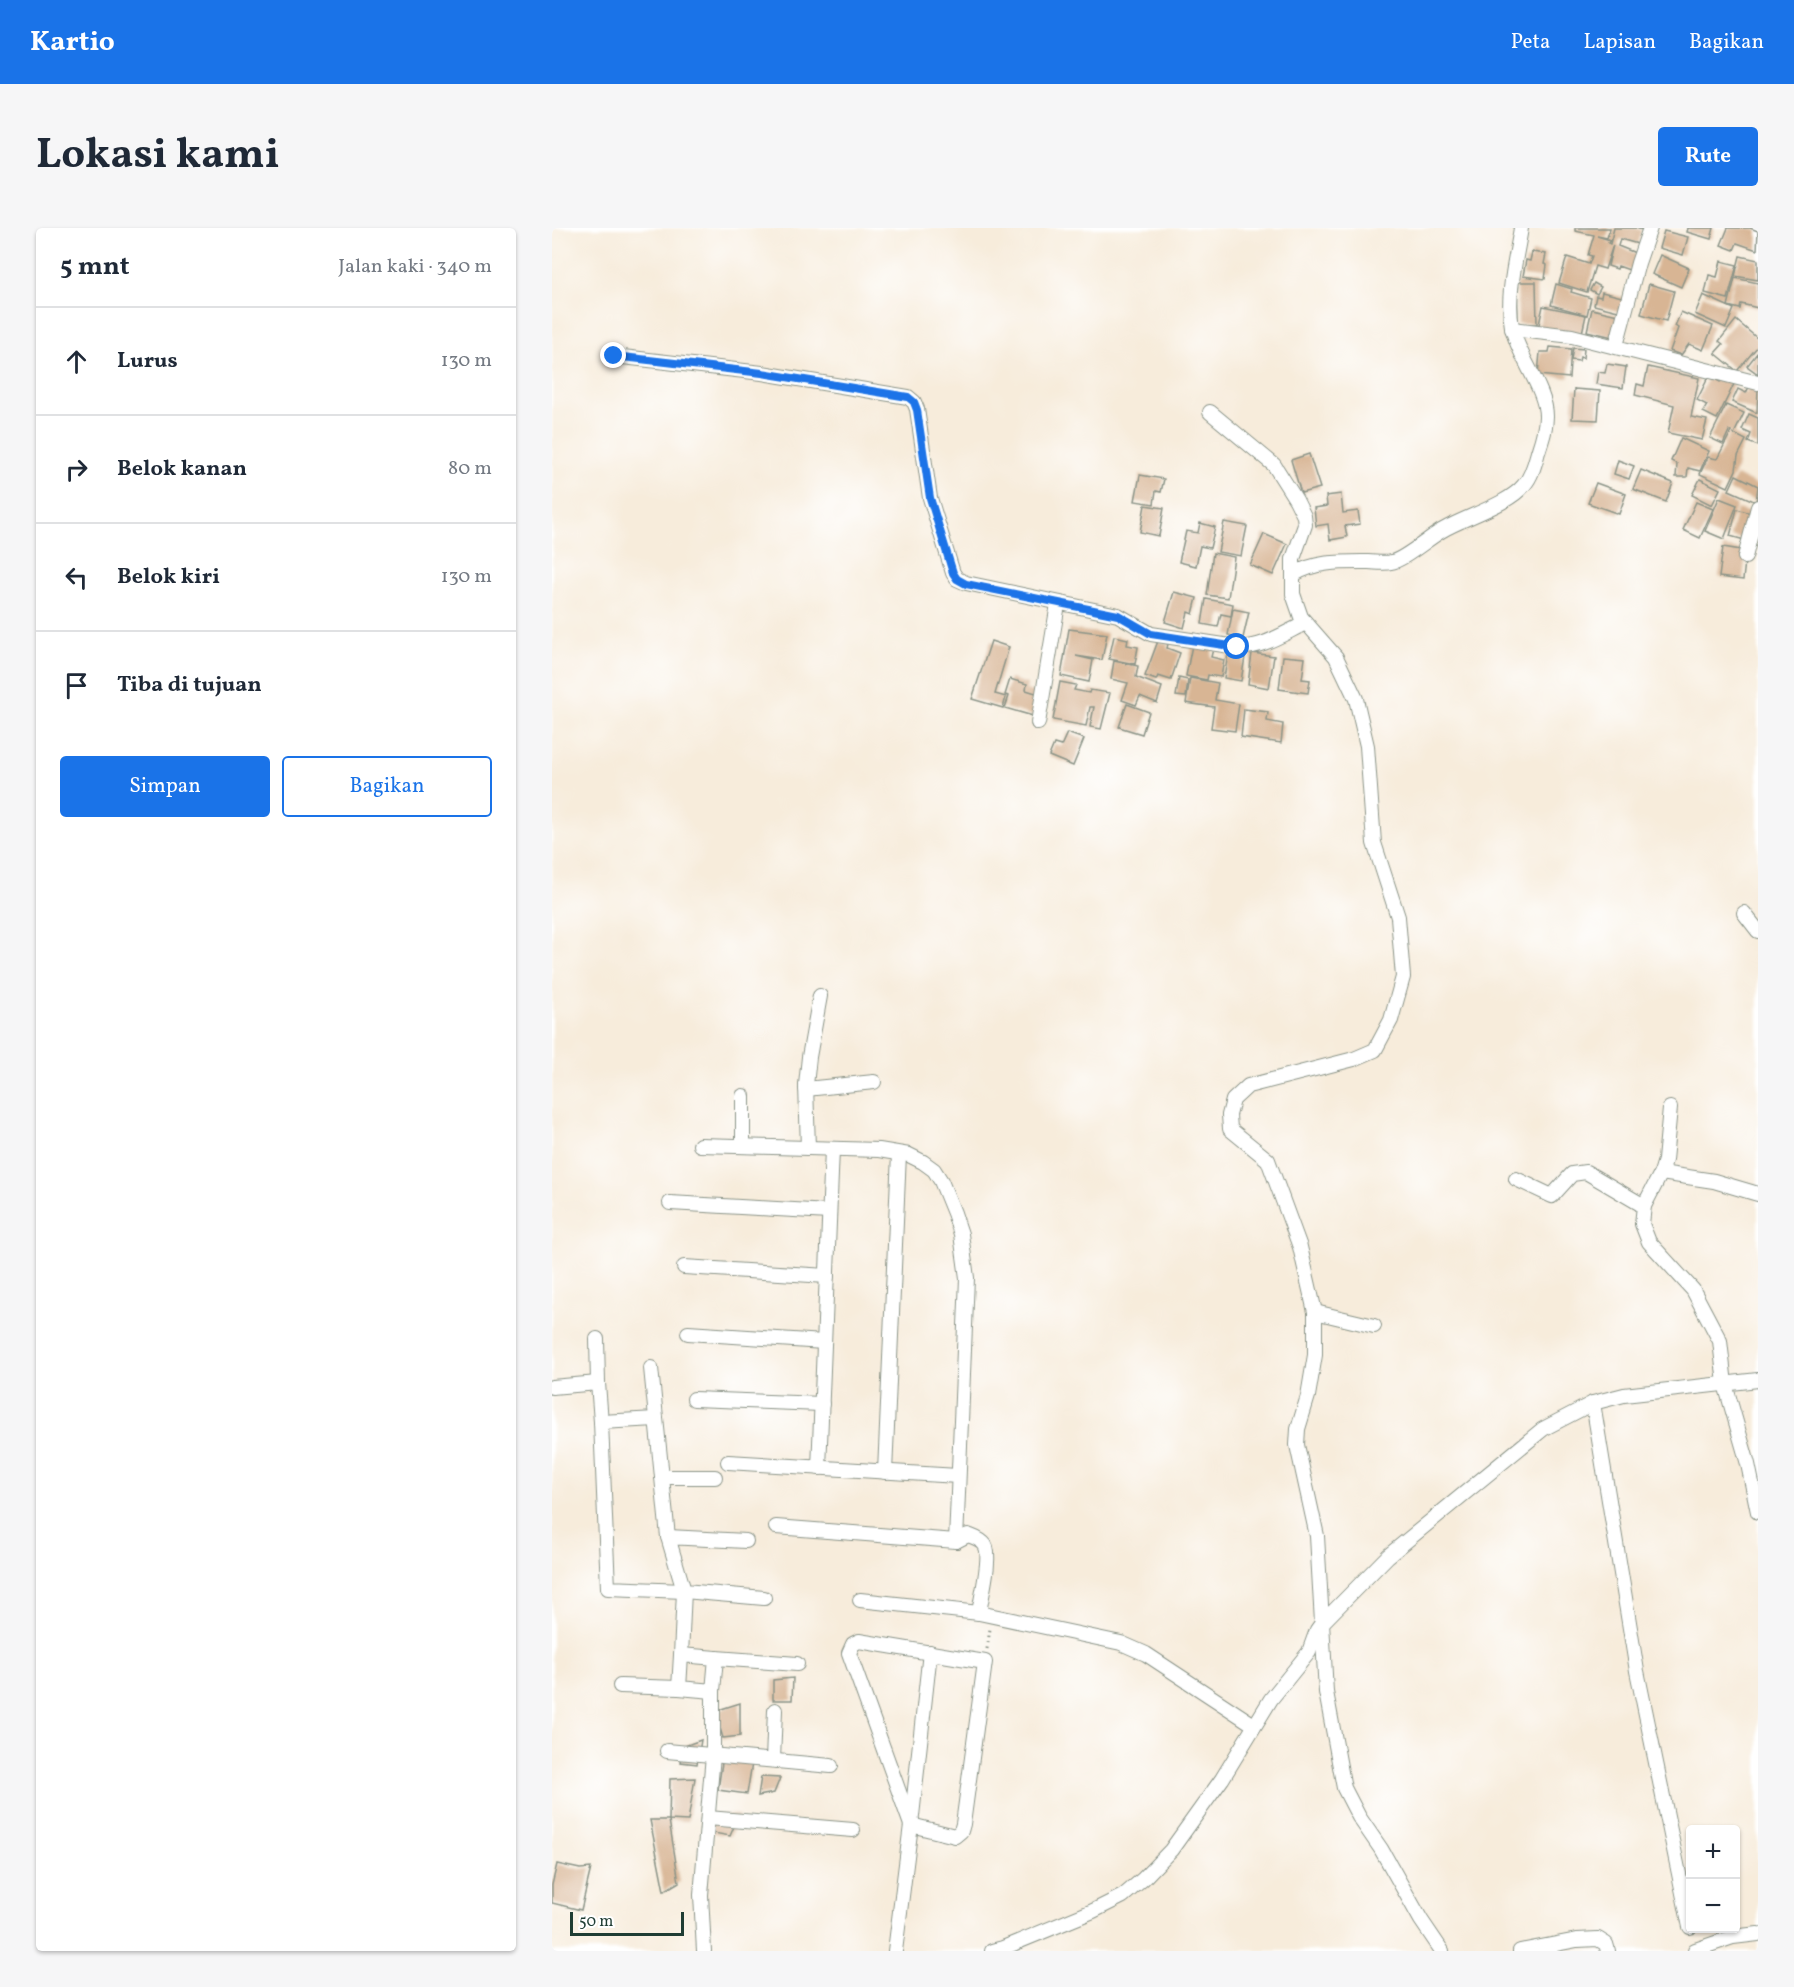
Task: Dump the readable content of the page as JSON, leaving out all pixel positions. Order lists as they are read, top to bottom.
{
  "scale_bar": "50 m",
  "page": {
    "header": "Kartio",
    "nav": ["Peta", "Lapisan", "Bagikan"],
    "title": "Lokasi kami",
    "buttons": [
      "Rute",
      ["Simpan", "Bagikan"]
    ],
    "heading": ["5 mnt", "Jalan kaki · 340 m"],
    "list": [
      ["Lurus", "130 m"],
      ["Belok kanan", "80 m"],
      ["Belok kiri", "130 m"],
      "Tiba di tujuan"
    ],
    "map_buttons": ["+", "−"],
    "scale": "50 m"
  }
}
